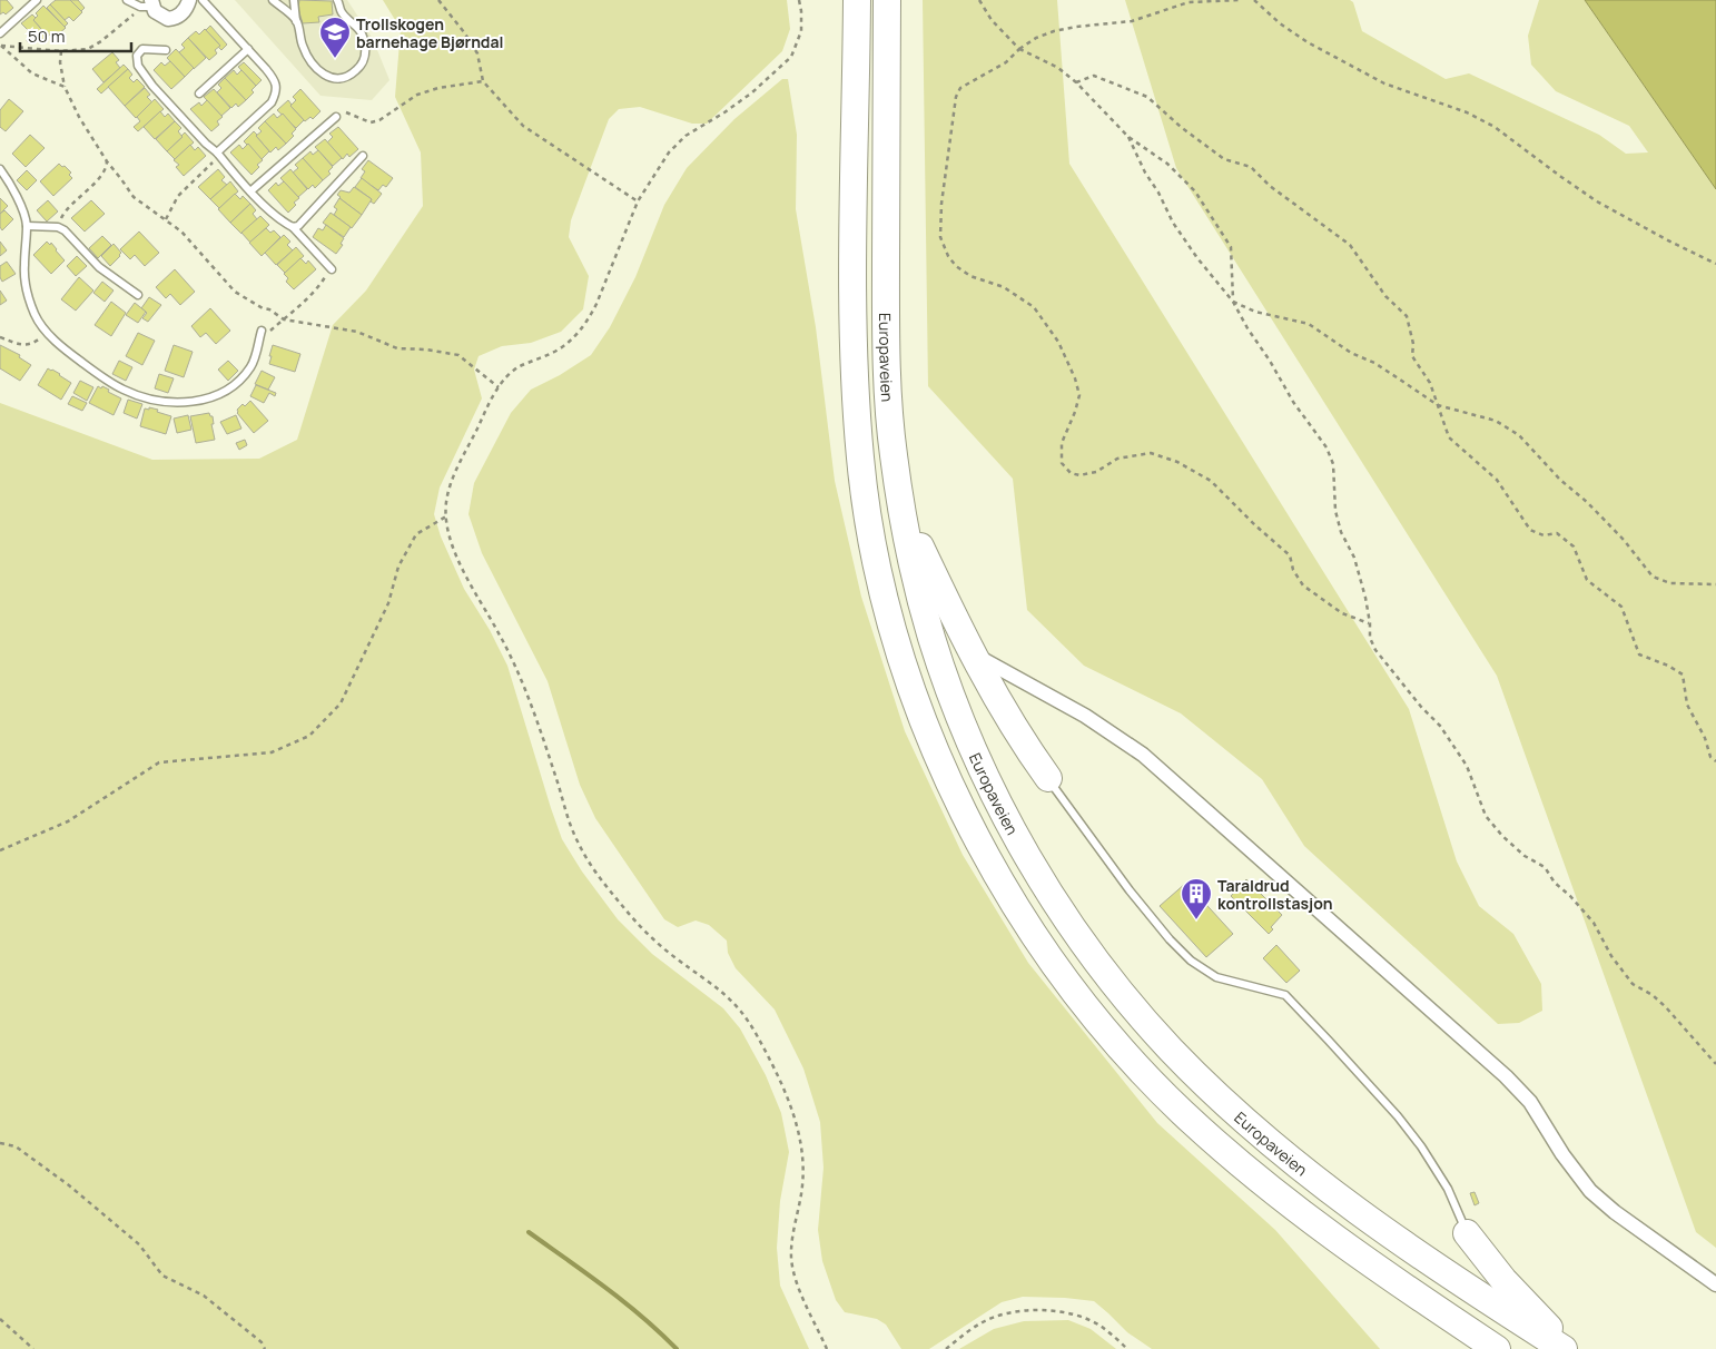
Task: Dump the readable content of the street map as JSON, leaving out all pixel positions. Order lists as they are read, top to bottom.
{
  "streets": {
    "highway": ["Europaveien"]
  },
  "places": {
    "school or university": ["Trollskogen barnehage Bjørndal"],
    "building": ["Taraldrud kontrollstasjon"]
  },
  "scale_bar": "50 m"
}
